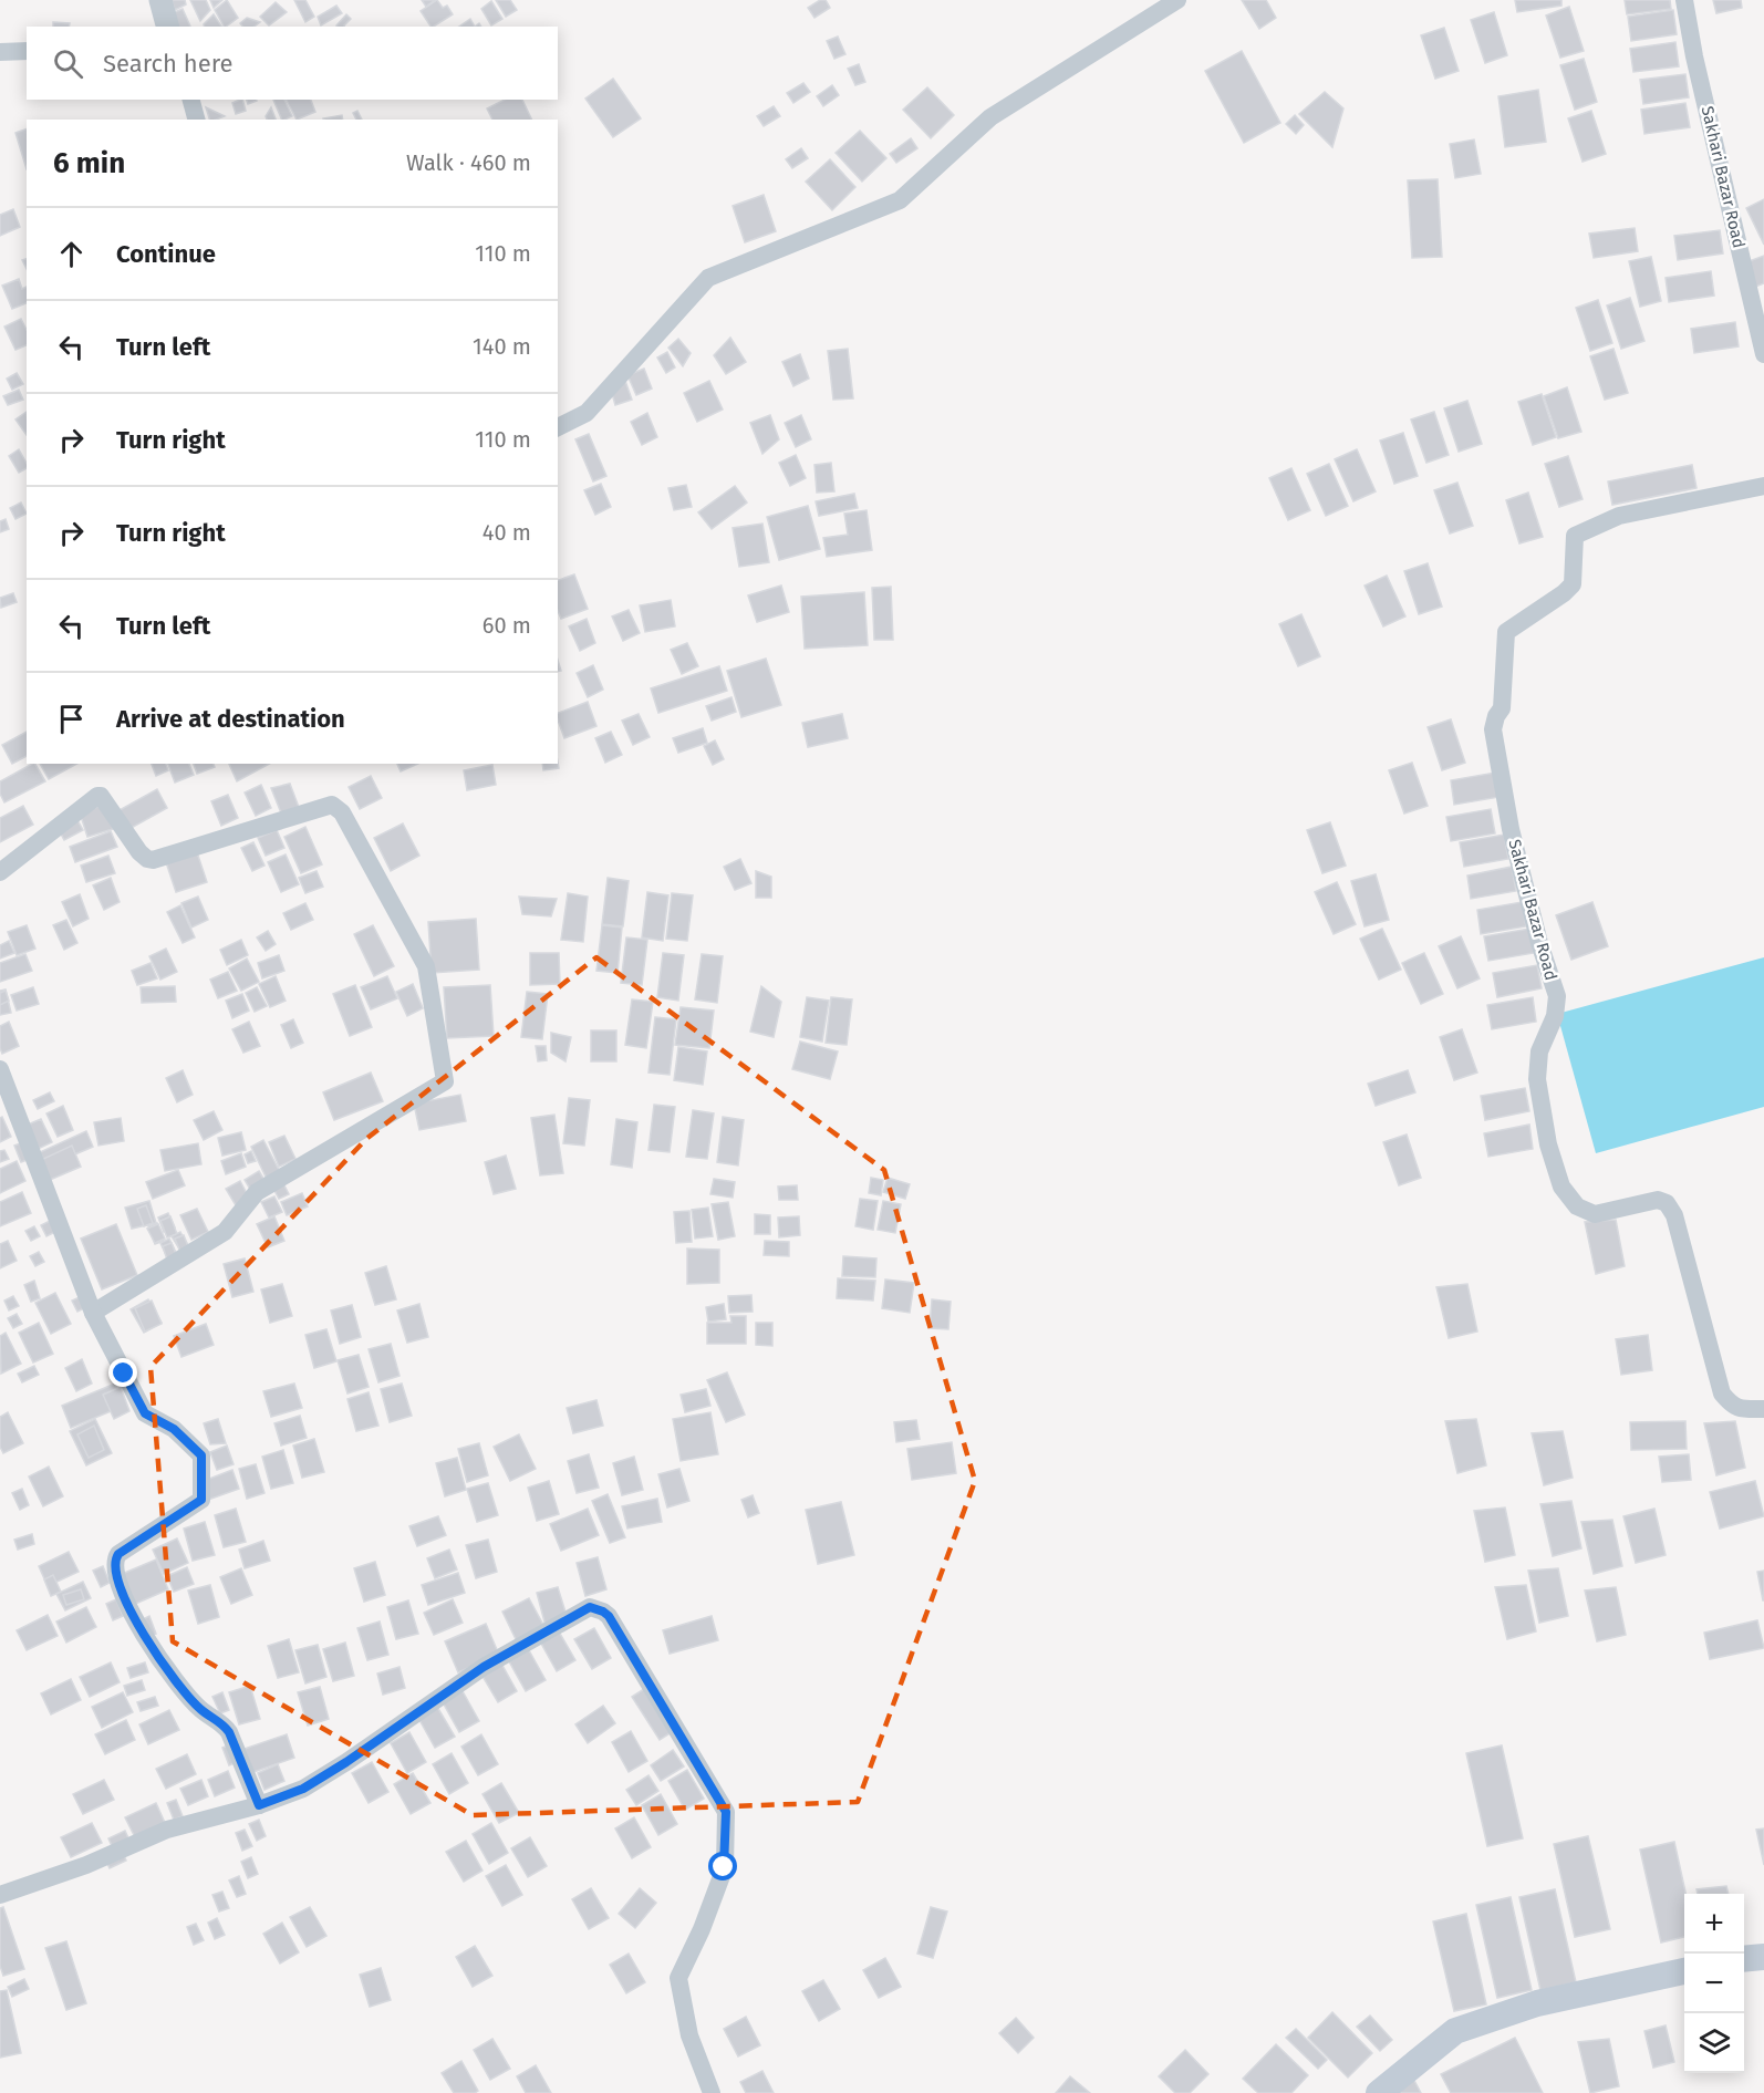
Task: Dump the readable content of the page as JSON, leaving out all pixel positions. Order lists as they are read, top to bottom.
{
  "streets": {
    "street": ["Sakhari Bazar Road"]
  },
  "page": {
    "search": "Search here",
    "heading": ["6 min", "Walk · 460 m"],
    "list": [
      ["Continue", "110 m"],
      ["Turn left", "140 m"],
      ["Turn right", "110 m"],
      ["Turn right", "40 m"],
      ["Turn left", "60 m"],
      "Arrive at destination"
    ],
    "map_buttons": ["+", "−"]
  }
}
